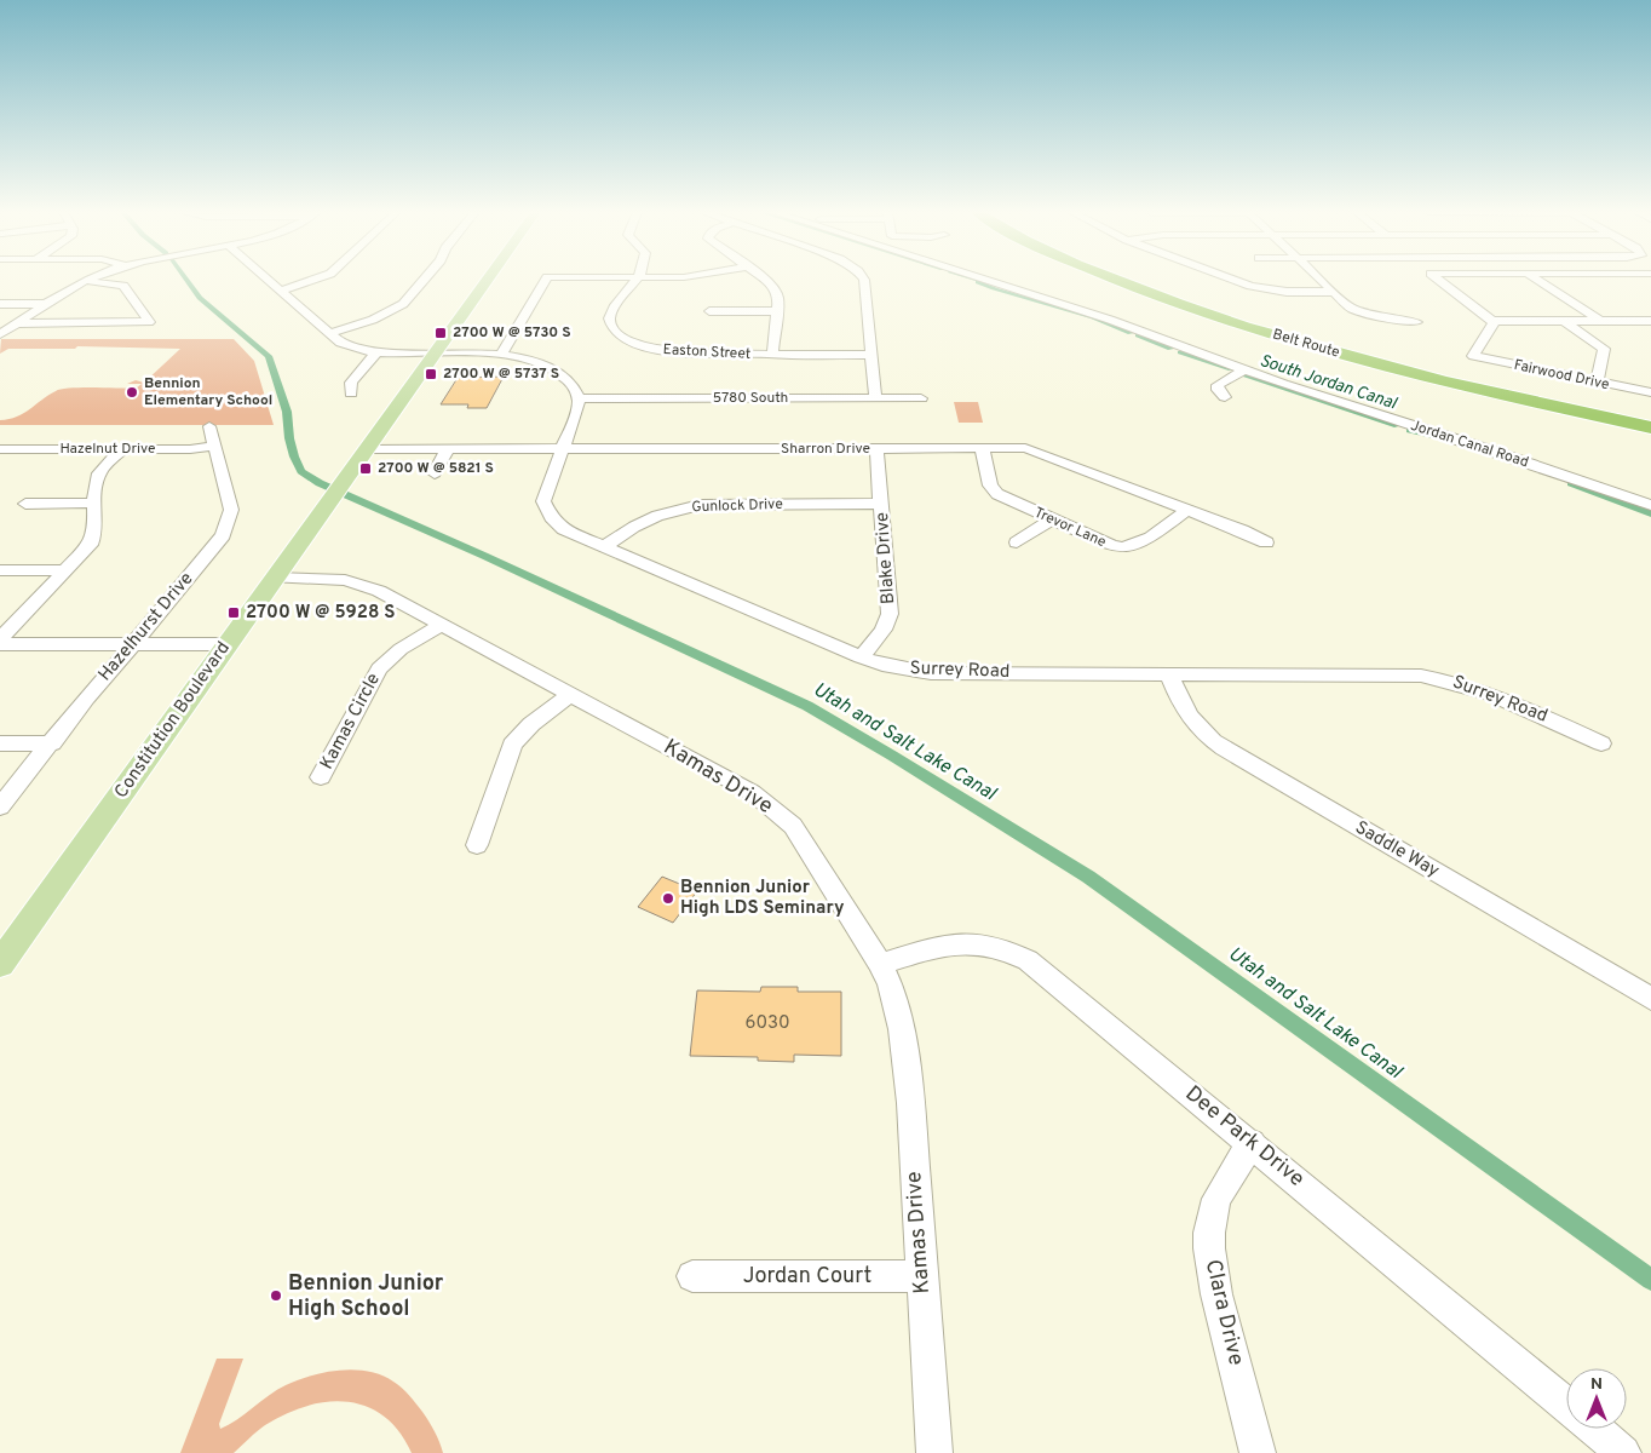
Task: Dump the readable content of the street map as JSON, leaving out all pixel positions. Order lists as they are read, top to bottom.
{
  "streets": {
    "highway": ["Belt Route"],
    "main road": ["Constitution Boulevard"],
    "street": [
      "Easton Street",
      "Fairwood Drive",
      "5780 South",
      "Jordan Canal Road",
      "Hazelnut Drive",
      "Sharron Drive",
      "Gunlock Drive",
      "Trevor Lane",
      "Blake Drive",
      "Hazelhurst Drive",
      "Surrey Road",
      "Kamas Circle",
      "Kamas Drive",
      "Saddle Way",
      "Dee Park Drive",
      "Jordan Court",
      "Clara Drive"
    ]
  },
  "crossings": [
    ["5780 South", "Surrey Road"],
    ["Hazelnut Drive", "Hazelhurst Drive"],
    ["Sharron Drive", "Trevor Lane"],
    ["Sharron Drive", "Blake Drive"],
    ["Sharron Drive", "Surrey Road"],
    ["Sharron Drive", "Constitution Boulevard"],
    ["Gunlock Drive", "Blake Drive"],
    ["Gunlock Drive", "Surrey Road"],
    ["Blake Drive", "Surrey Road"],
    ["Surrey Road", "Saddle Way"],
    ["Constitution Boulevard", "Kamas Drive"],
    ["Kamas Circle", "Kamas Drive"],
    ["Kamas Drive", "Dee Park Drive"],
    ["Kamas Drive", "Jordan Court"],
    ["Dee Park Drive", "Clara Drive"]
  ],
  "water": ["South Jordan Canal", "Utah and Salt Lake Canal"],
  "places": {
    "transit": [
      "2700 W @ 5730 S",
      "2700 W @ 5737 S",
      "2700 W @ 5821 S",
      "2700 W @ 5928 S"
    ],
    "other": ["Bennion Elementary School", "Bennion Junior High LDS Seminary", "Bennion Junior High School"]
  },
  "house_numbers": ["6030"],
  "north": "top"
}
